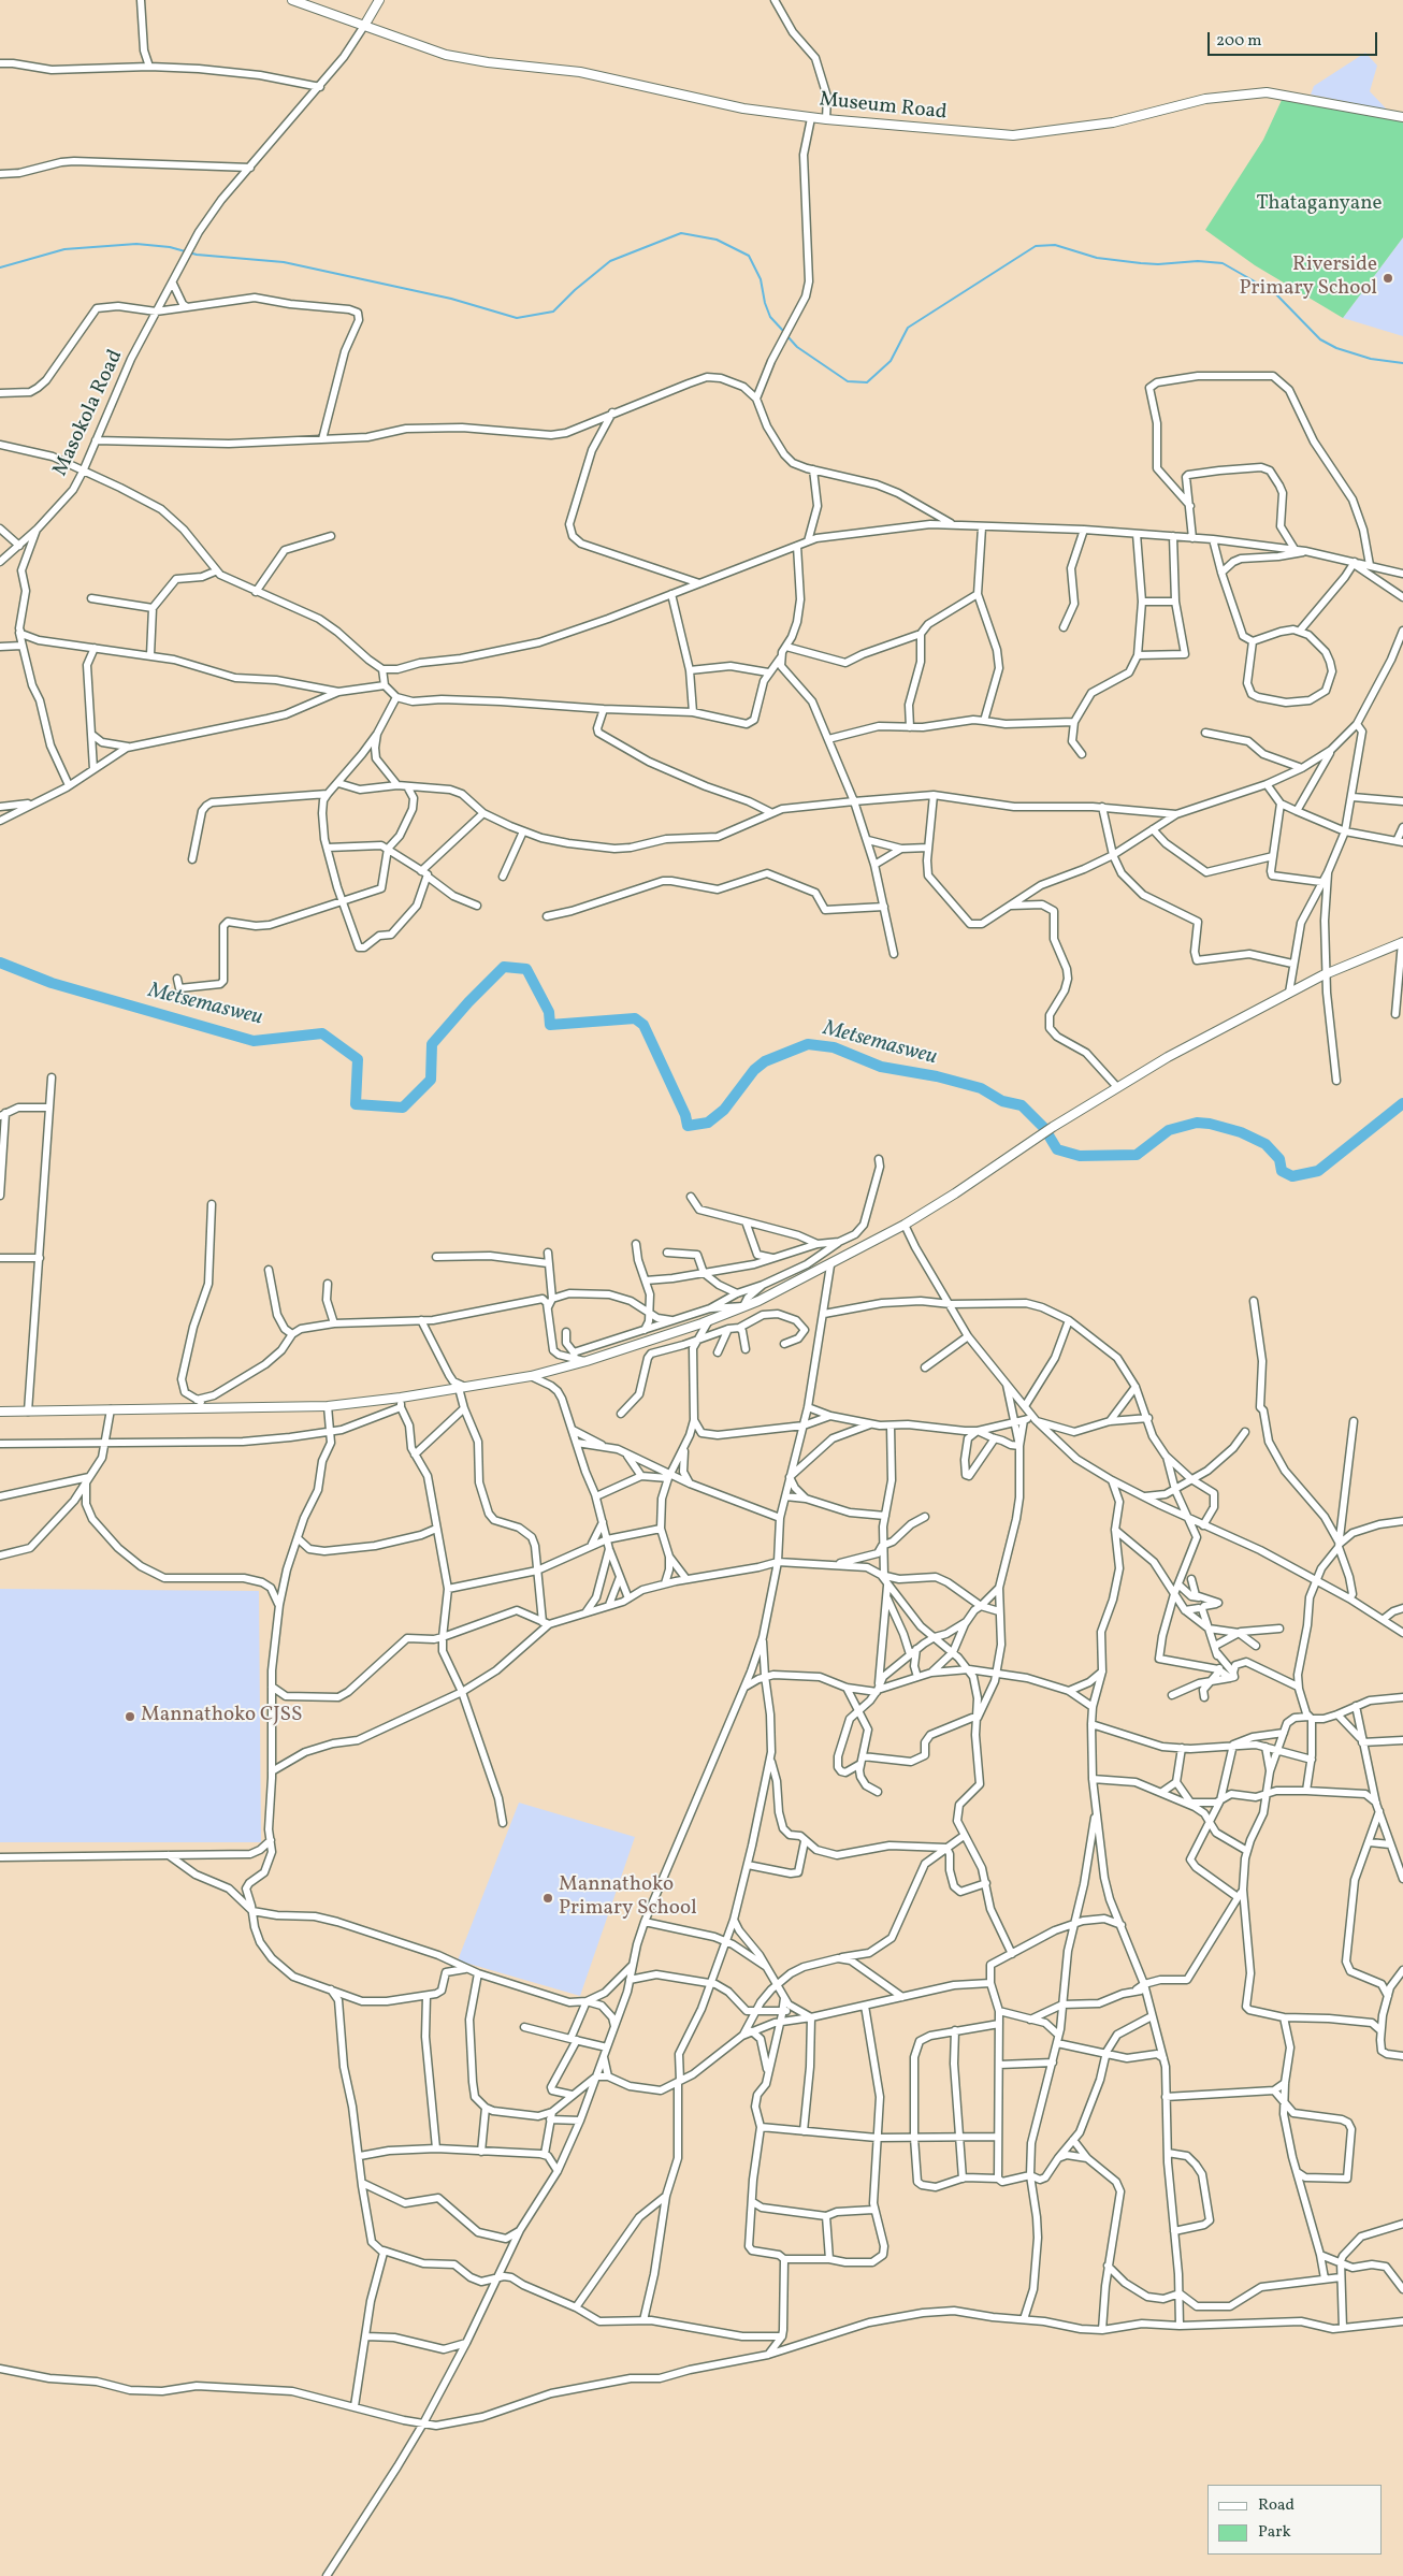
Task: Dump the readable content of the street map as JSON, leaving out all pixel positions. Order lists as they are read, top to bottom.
{
  "streets": {
    "street": ["Museum Road", "Masokola Road"]
  },
  "water": ["Metsemasweu"],
  "parks": ["Thataganyane"],
  "places": ["Riverside Primary School", "Mannathoko CJSS", "Mannathoko Primary School"],
  "legend": ["Road", "Park"],
  "scale_bar": "200 m"
}
